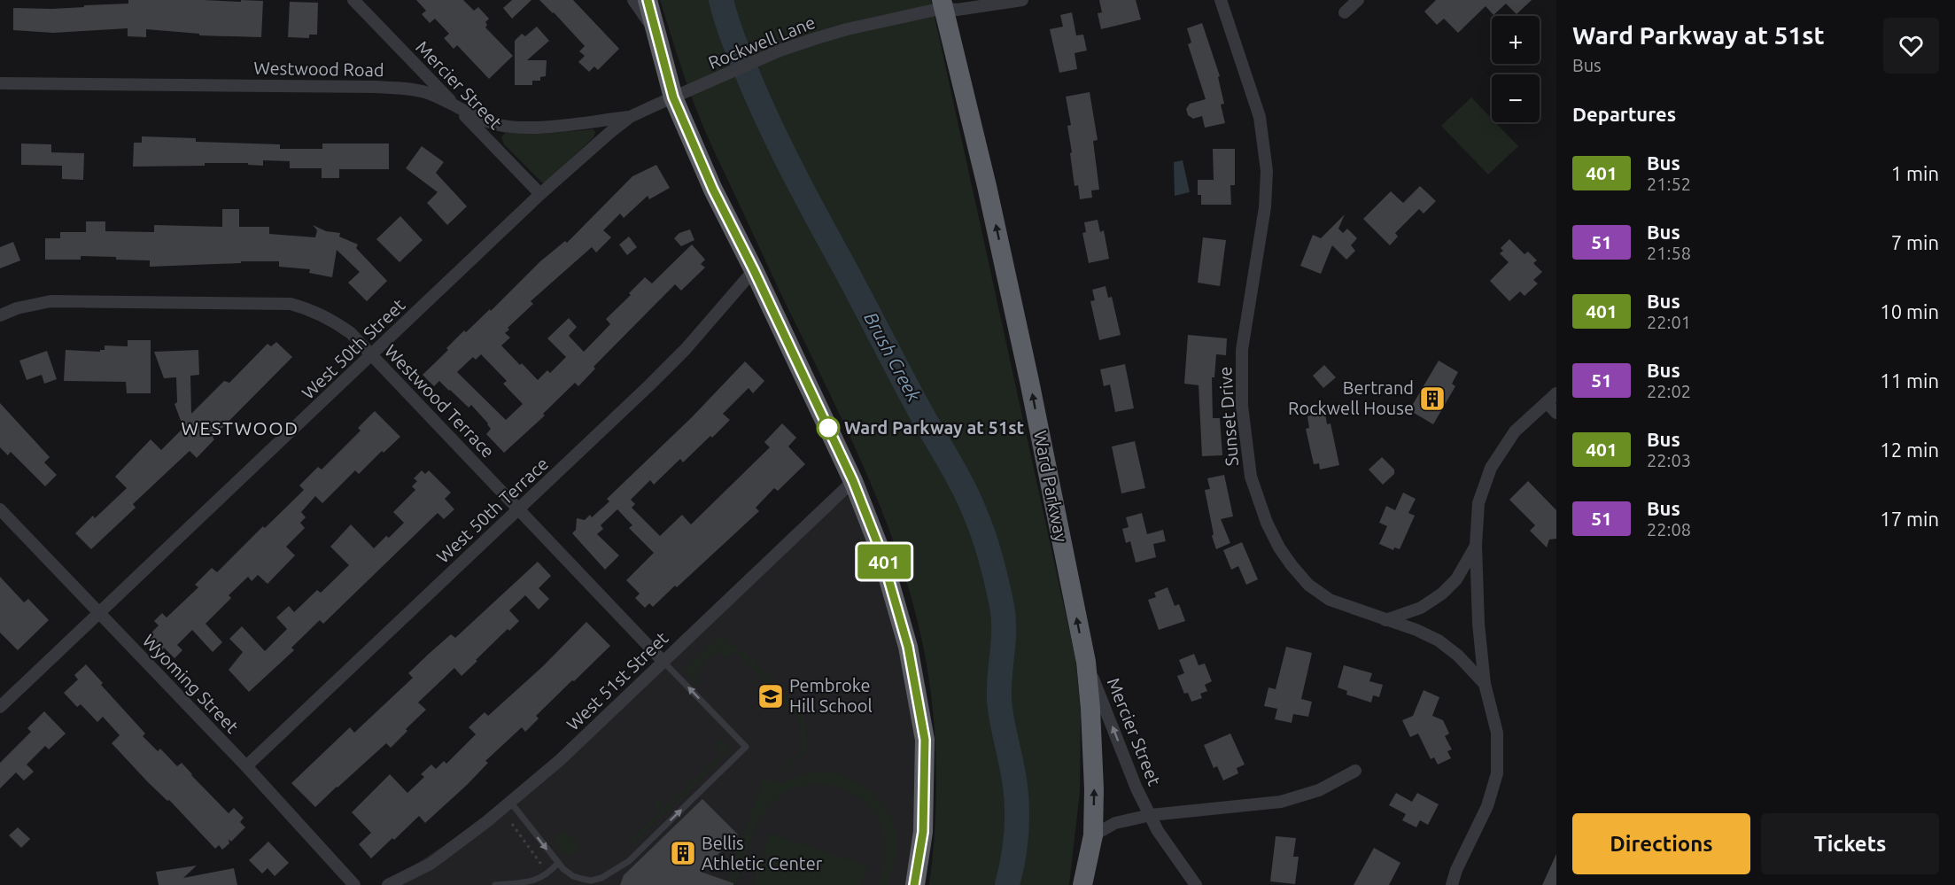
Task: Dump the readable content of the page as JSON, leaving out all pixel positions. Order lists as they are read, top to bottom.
{
  "streets": {
    "highway": ["Ward Parkway"],
    "street": [
      "Rockwell Lane",
      "Westwood Road",
      "Mercier Street",
      "West 50th Street",
      "Westwood Terrace",
      "Sunset Drive",
      "West 50th Terrace",
      "West 51st Street",
      "Wyoming Street"
    ]
  },
  "crossings": [
    ["Rockwell Lane", "West 50th Street"],
    ["Rockwell Lane", "Ward Parkway"],
    ["Westwood Road", "Mercier Street"],
    ["Westwood Road", "West 50th Street"],
    ["Mercier Street", "West 50th Street"],
    ["Mercier Street", "Ward Parkway"],
    ["West 50th Street", "Westwood Terrace"],
    ["West 50th Street", "Wyoming Street"],
    ["Westwood Terrace", "West 50th Terrace"],
    ["Westwood Terrace", "West 51st Street"],
    ["West 50th Terrace", "Wyoming Street"]
  ],
  "districts": ["WESTWOOD"],
  "water": ["Brush Creek"],
  "places": {
    "building": ["Bertrand Rockwell House", "Bellis Athletic Center"],
    "other": ["Ward Parkway at 51st"],
    "school or university": ["Pembroke Hill School"]
  },
  "lines": ["bus line 401"],
  "page": {
    "on_map": "401",
    "heading": [
      ["Ward Parkway at 51st", "Bus"],
      "Departures"
    ],
    "map_buttons": ["+", "−"],
    "list": [
      {
        "mark": "401",
        "name": "Bus",
        "note": "21:52",
        "value": "1 min"
      },
      {
        "mark": "51",
        "name": "Bus",
        "note": "21:58",
        "value": "7 min"
      },
      {
        "mark": "401",
        "name": "Bus",
        "note": "22:01",
        "value": "10 min"
      },
      {
        "mark": "51",
        "name": "Bus",
        "note": "22:02",
        "value": "11 min"
      },
      {
        "mark": "401",
        "name": "Bus",
        "note": "22:03",
        "value": "12 min"
      },
      {
        "mark": "51",
        "name": "Bus",
        "note": "22:08",
        "value": "17 min"
      }
    ],
    "buttons": ["Directions", "Tickets"]
  }
}
